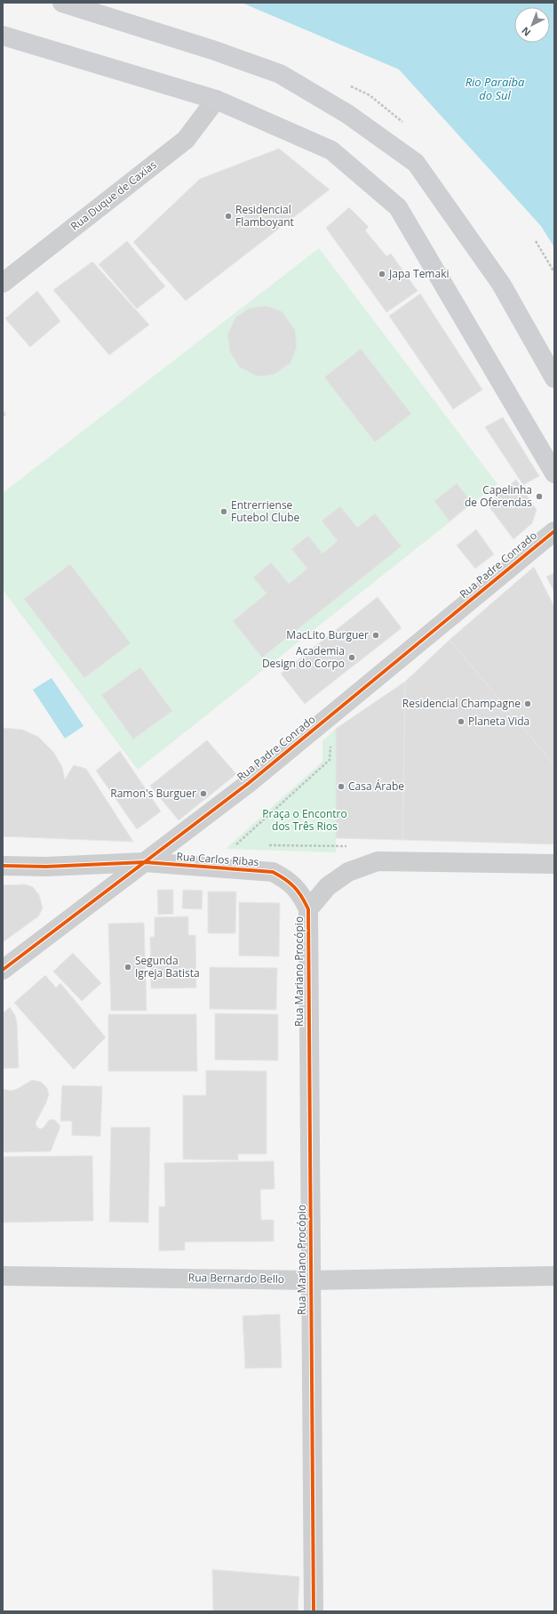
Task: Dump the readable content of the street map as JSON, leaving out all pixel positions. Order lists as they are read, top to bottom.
{
  "streets": {
    "street": [
      "Rua Duque de Caxias",
      "Rua Padre Conrado",
      "Rua Carlos Ribas",
      "Rua Mariano Procópio",
      "Rua Bernardo Bello"
    ]
  },
  "crossings": [
    ["Rua Padre Conrado", "Rua Carlos Ribas"],
    ["Rua Carlos Ribas", "Rua Mariano Procópio"],
    ["Rua Mariano Procópio", "Rua Bernardo Bello"]
  ],
  "water": ["Rio Paraíba do Sul"],
  "parks": ["Praça o Encontro dos Três Rios"],
  "places": [
    "Residencial Flamboyant",
    "Japa Temaki",
    "Capelinha de Oferendas",
    "Entrerriense Futebol Clube",
    "MacLito Burguer",
    "Academia Design do Corpo",
    "Residencial Champagne",
    "Planeta Vida",
    "Casa Árabe",
    "Ramon's Burguer",
    "Segunda Igreja Batista"
  ],
  "north": "bottom left"
}
